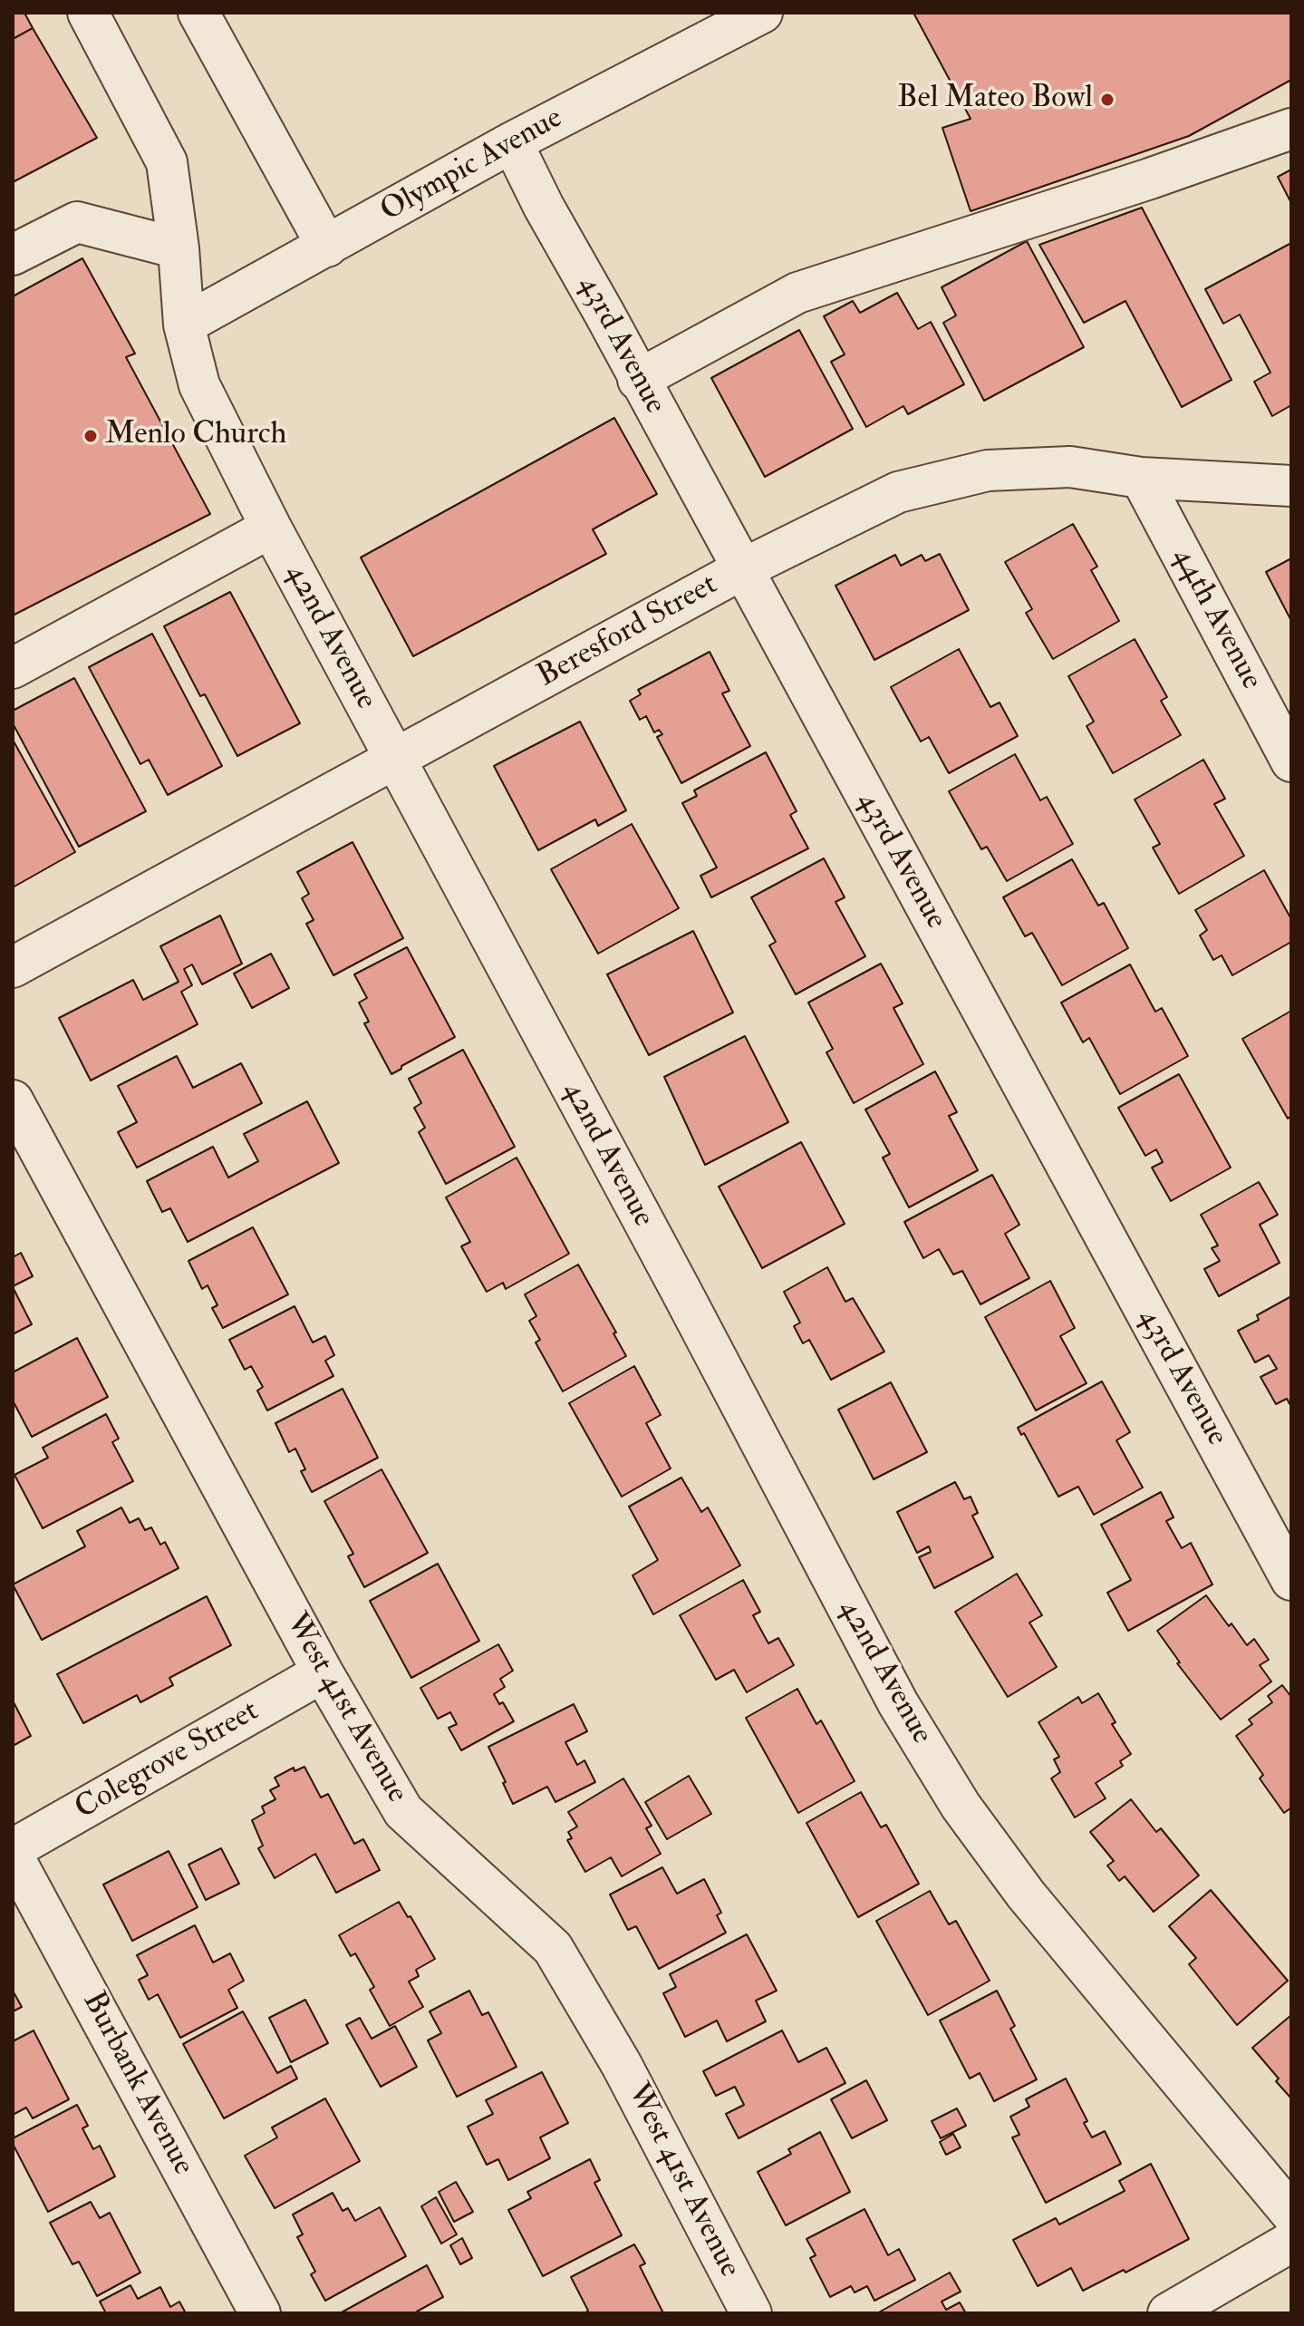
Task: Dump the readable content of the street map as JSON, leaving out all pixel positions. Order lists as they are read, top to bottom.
{
  "streets": {
    "street": [
      "Olympic Avenue",
      "43rd Avenue",
      "44th Avenue",
      "Beresford Street",
      "42nd Avenue",
      "West 41st Avenue",
      "Colegrove Street",
      "Burbank Avenue"
    ]
  },
  "crossings": [
    ["Olympic Avenue", "43rd Avenue"],
    ["Olympic Avenue", "42nd Avenue"],
    ["43rd Avenue", "Beresford Street"],
    ["44th Avenue", "Beresford Street"],
    ["Beresford Street", "42nd Avenue"],
    ["West 41st Avenue", "Colegrove Street"]
  ],
  "places": ["Bel Mateo Bowl", "Menlo Church"]
}
